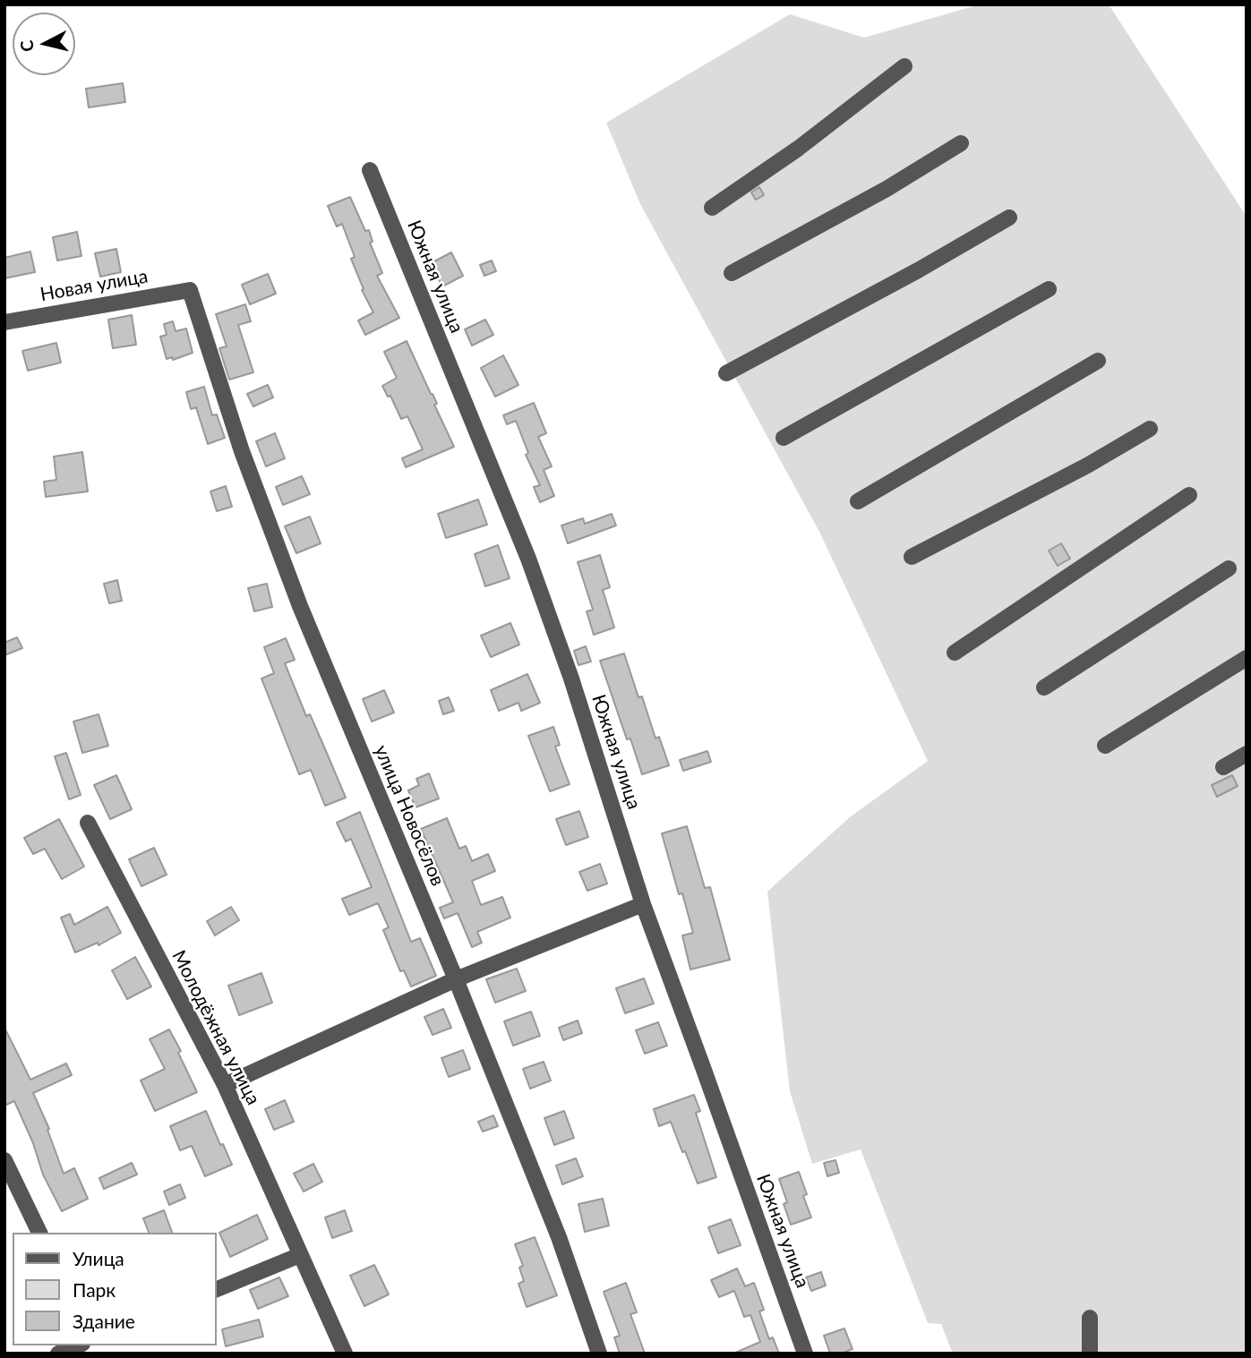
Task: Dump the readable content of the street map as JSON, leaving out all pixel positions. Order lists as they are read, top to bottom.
{
  "streets": {
    "street": [
      "Южная улица",
      "Новая улица",
      "улица Новосёлов",
      "Молодёжная улица"
    ]
  },
  "crossings": [
    ["Новая улица", "улица Новосёлов"]
  ],
  "legend": ["Улица", "Парк", "Здание"],
  "north": "left"
}
